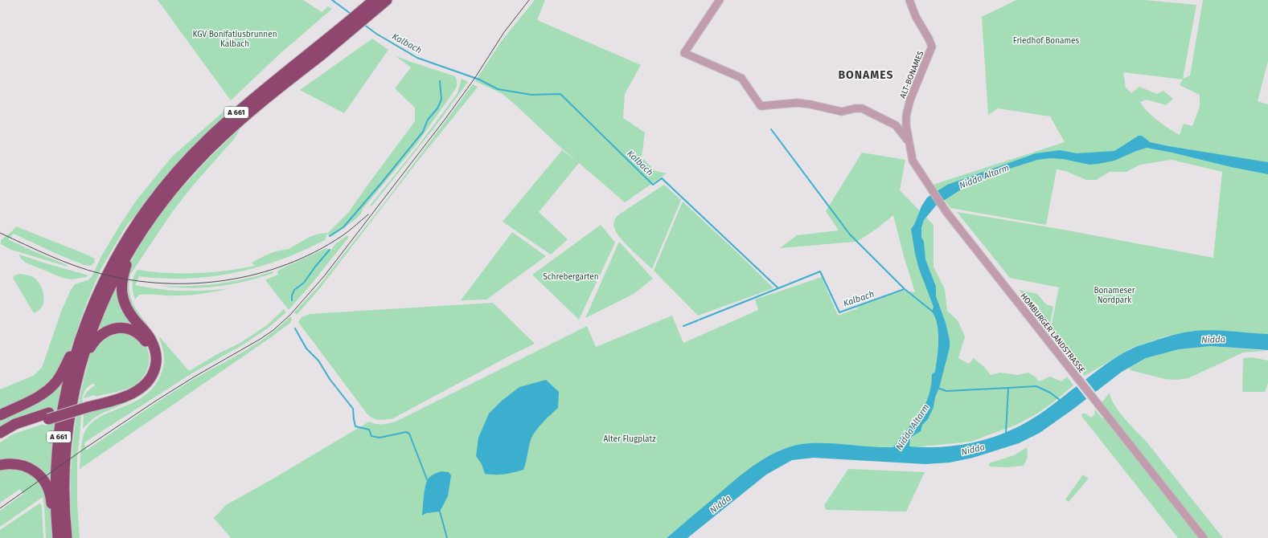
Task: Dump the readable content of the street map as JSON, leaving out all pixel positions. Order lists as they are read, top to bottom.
{
  "streets": {
    "highway": ["A 661"],
    "street": ["ALT-BONAMES", "HOMBURGER LANDSTRASSE"]
  },
  "crossings": [
    ["ALT-BONAMES", "HOMBURGER LANDSTRASSE"]
  ],
  "districts": ["BONAMES"],
  "water": ["Kalbach", "Nidda Altarm", "Nidda"],
  "parks": [
    "KGV Bonifatiusbrunnen Kalbach",
    "Friedhof Bonames",
    "Schrebergarten",
    "Bonameser Nordpark",
    "Alter Flugplatz"
  ]
}
